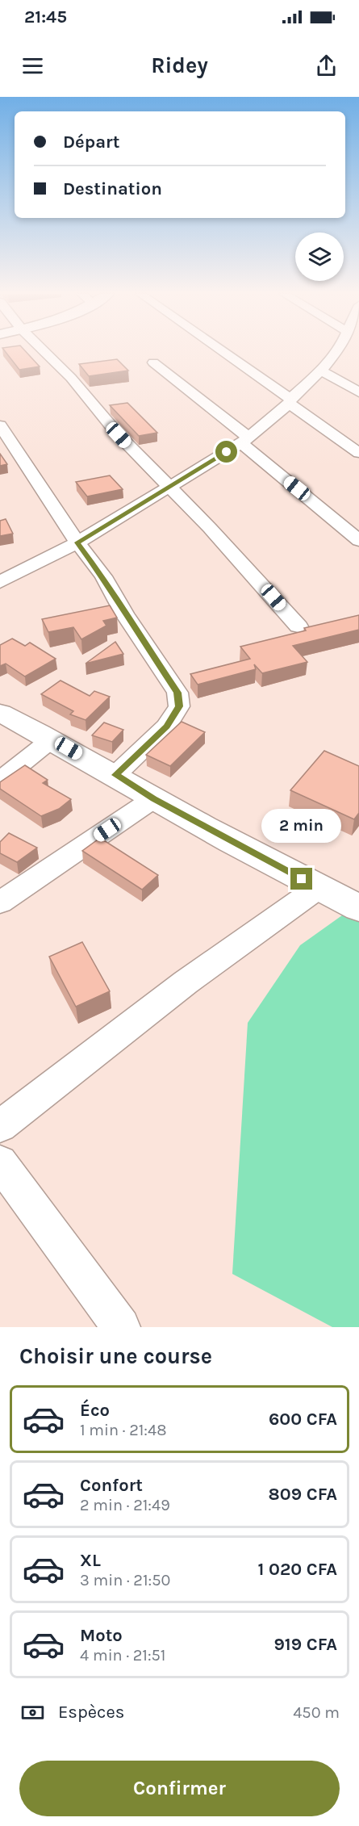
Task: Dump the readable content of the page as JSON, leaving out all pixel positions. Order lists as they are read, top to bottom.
{
  "page": {
    "status": "21:45",
    "header": "Ridey",
    "banner": ["Départ", "Destination"],
    "bubble": "2 min",
    "heading": "Choisir une course",
    "list": [
      {
        "name": "Éco",
        "note": "1 min · 21:48",
        "value": "600 CFA"
      },
      {
        "name": "Confort",
        "note": "2 min · 21:49",
        "value": "809 CFA"
      },
      {
        "name": "XL",
        "note": "3 min · 21:50",
        "value": "1 020 CFA"
      },
      {
        "name": "Moto",
        "note": "4 min · 21:51",
        "value": "919 CFA"
      }
    ],
    "pay": ["Espèces", "450 m"],
    "buttons": "Confirmer"
  }
}
